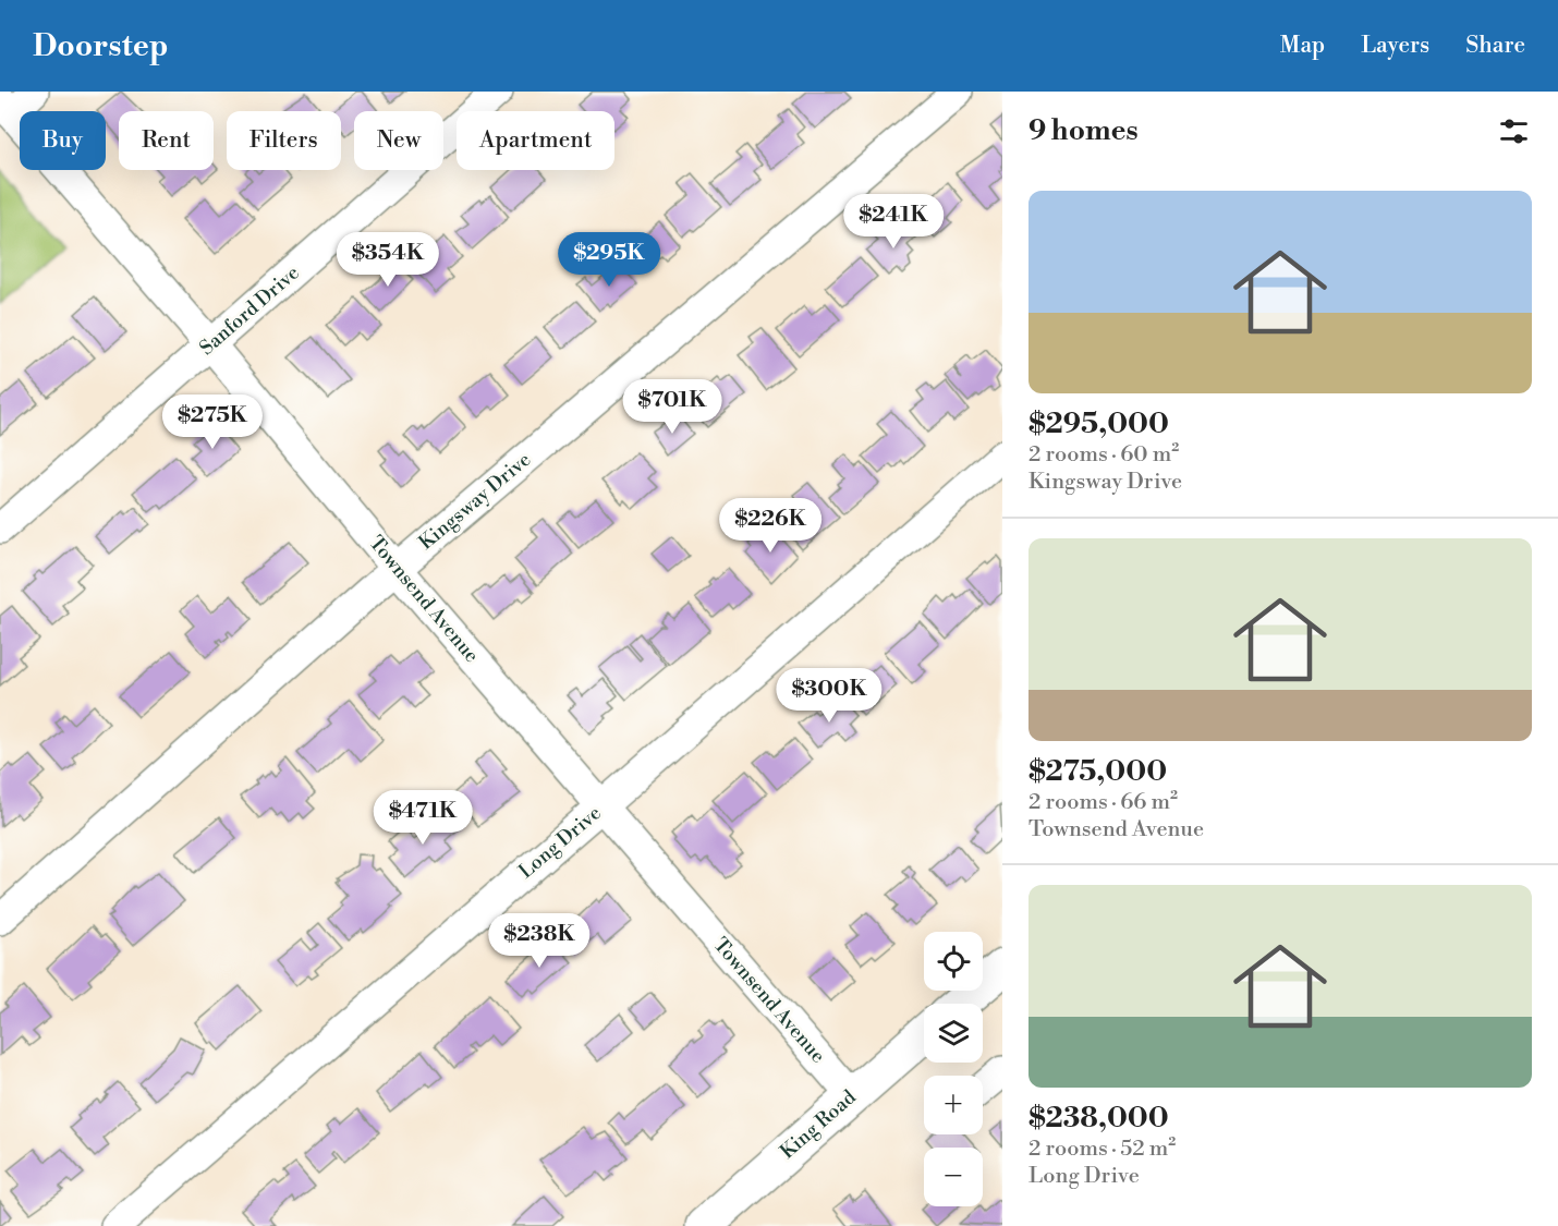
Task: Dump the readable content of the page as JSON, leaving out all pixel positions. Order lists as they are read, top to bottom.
{
  "streets": {
    "main road": ["King Road"],
    "street": [
      "Sanford Drive",
      "Kingsway Drive",
      "Townsend Avenue",
      "Long Drive"
    ]
  },
  "crossings": [
    ["Sanford Drive", "Townsend Avenue"],
    ["Kingsway Drive", "Townsend Avenue"],
    ["Townsend Avenue", "Long Drive"],
    ["Townsend Avenue", "King Road"]
  ],
  "page": {
    "header": "Doorstep",
    "nav": ["Map", "Layers", "Share"],
    "heading": "9 homes",
    "chip": [
      "Buy",
      "Rent",
      "Filters",
      "New",
      "Apartment"
    ],
    "list": [
      {
        "name": "$295,000",
        "note": "2 rooms · 60 m² · Kingsway Drive"
      },
      {
        "name": "$275,000",
        "note": "2 rooms · 66 m² · Townsend Avenue"
      },
      {
        "name": "$238,000",
        "note": "2 rooms · 52 m² · Long Drive"
      }
    ],
    "price": [
      "$241K",
      "$354K",
      "$295K",
      "$701K",
      "$275K",
      "$226K",
      "$300K",
      "$471K",
      "$238K"
    ],
    "map_buttons": ["+", "−"]
  }
}
